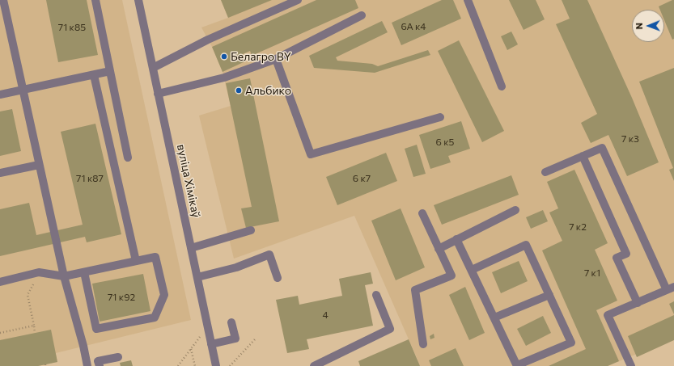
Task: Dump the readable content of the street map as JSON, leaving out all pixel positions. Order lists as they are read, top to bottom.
{
  "streets": {
    "street": ["вуліца Хімікаў"]
  },
  "places": ["Белагро BY", "Альбико"],
  "house_numbers": [
    "6А к4",
    "71 к85",
    "7 к3",
    "6 к5",
    "71 к87",
    "6 к7",
    "7 к2",
    "7 к1",
    "71 к92",
    "4"
  ],
  "north": "left"
}
